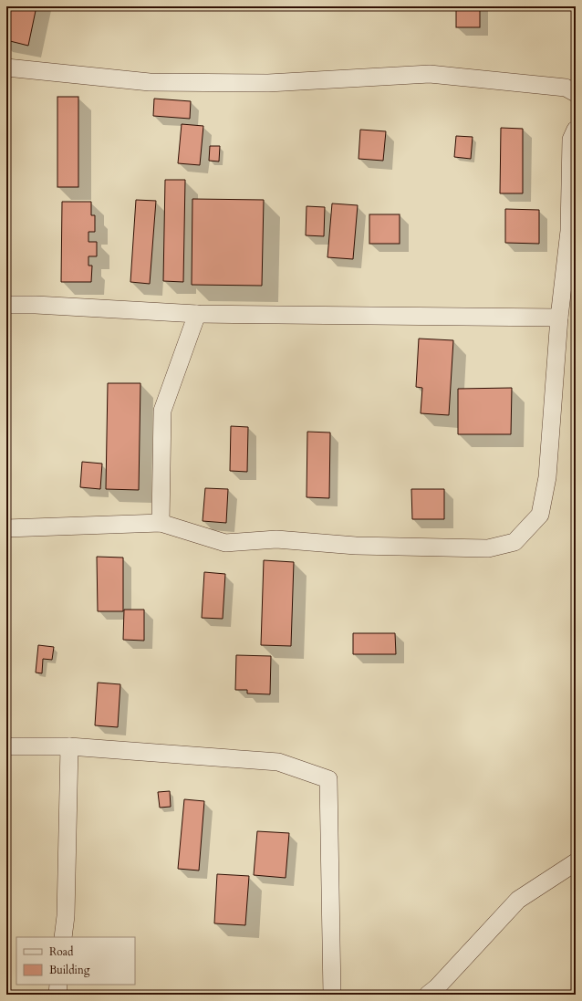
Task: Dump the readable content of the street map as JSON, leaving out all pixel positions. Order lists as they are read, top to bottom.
{
  "legend": ["Road", "Building"]
}
